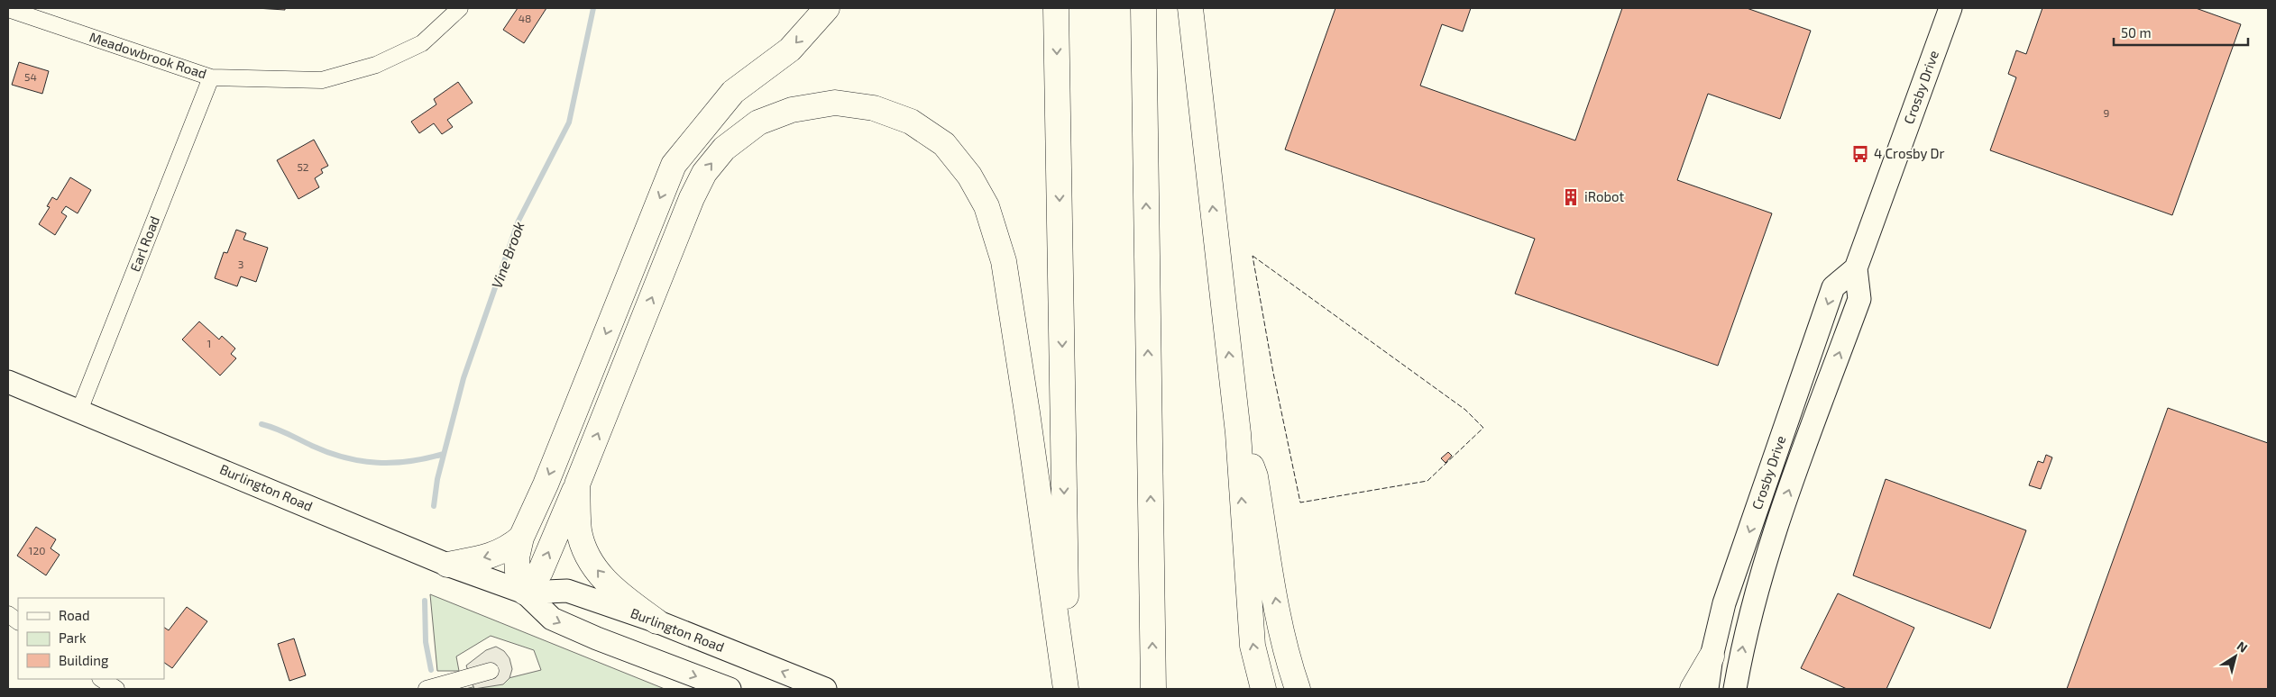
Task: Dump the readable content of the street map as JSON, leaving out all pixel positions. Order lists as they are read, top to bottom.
{
  "streets": {
    "main road": ["Crosby Drive", "Burlington Road"],
    "street": ["Meadowbrook Road", "Earl Road"]
  },
  "crossings": [
    ["Meadowbrook Road", "Earl Road"],
    ["Earl Road", "Burlington Road"]
  ],
  "water": ["Vine Brook"],
  "places": {
    "bus stop": ["4 Crosby Dr"],
    "building": ["iRobot"]
  },
  "house_numbers": [
    "48",
    "54",
    "9",
    "52",
    "3",
    "1",
    "120"
  ],
  "legend": ["Road", "Park", "Building"],
  "scale_bar": "50 m",
  "north": "top right"
}
